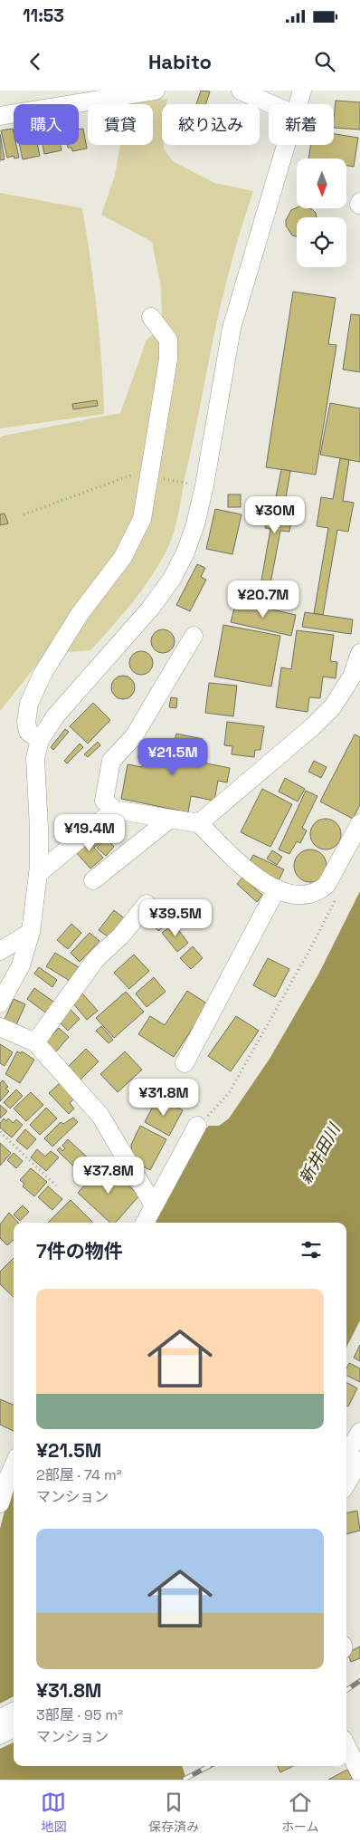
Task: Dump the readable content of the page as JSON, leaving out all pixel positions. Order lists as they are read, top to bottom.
{
  "water": ["新井田川"],
  "north": "bottom",
  "page": {
    "status": "11:53",
    "header": "Habito",
    "chip": [
      "購入",
      "賃貸",
      "絞り込み",
      "新着"
    ],
    "price": [
      "¥30M",
      "¥20.7M",
      "¥21.5M",
      "¥19.4M",
      "¥39.5M",
      "¥31.8M",
      "¥37.8M"
    ],
    "heading": "7件の物件",
    "list": [
      {
        "name": "¥21.5M",
        "note": "2部屋 · 74 m² · マンション"
      },
      {
        "name": "¥31.8M",
        "note": "3部屋 · 95 m² · マンション"
      }
    ],
    "tabs": ["地図", "保存済み", "ホーム"]
  }
}
